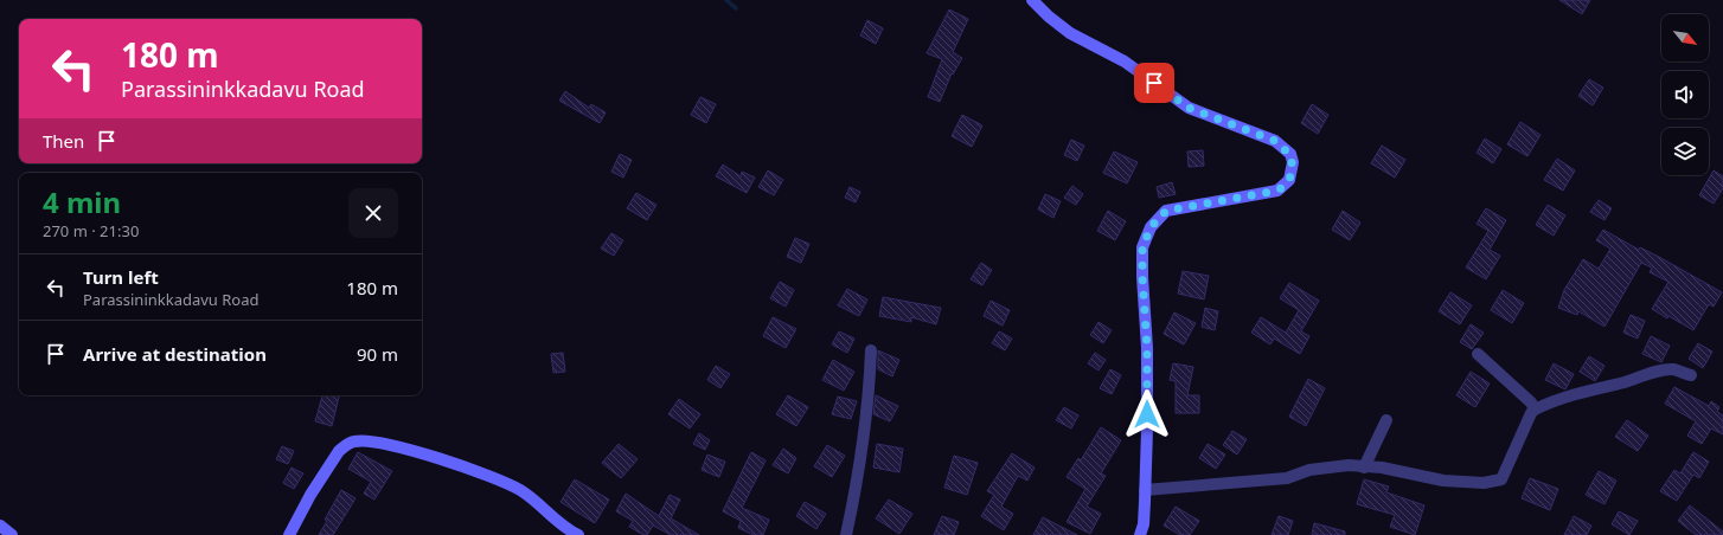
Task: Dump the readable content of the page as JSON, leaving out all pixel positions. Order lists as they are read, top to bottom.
{
  "north": "bottom right",
  "page": {
    "turn": ["180 m", "Parassininkkadavu Road"],
    "then": "Then",
    "heading": ["4 min", "270 m · 21:30"],
    "list": [
      {
        "name": "Turn left",
        "note": "Parassininkkadavu Road",
        "value": "180 m"
      },
      {
        "name": "Arrive at destination",
        "value": "90 m"
      }
    ]
  }
}
